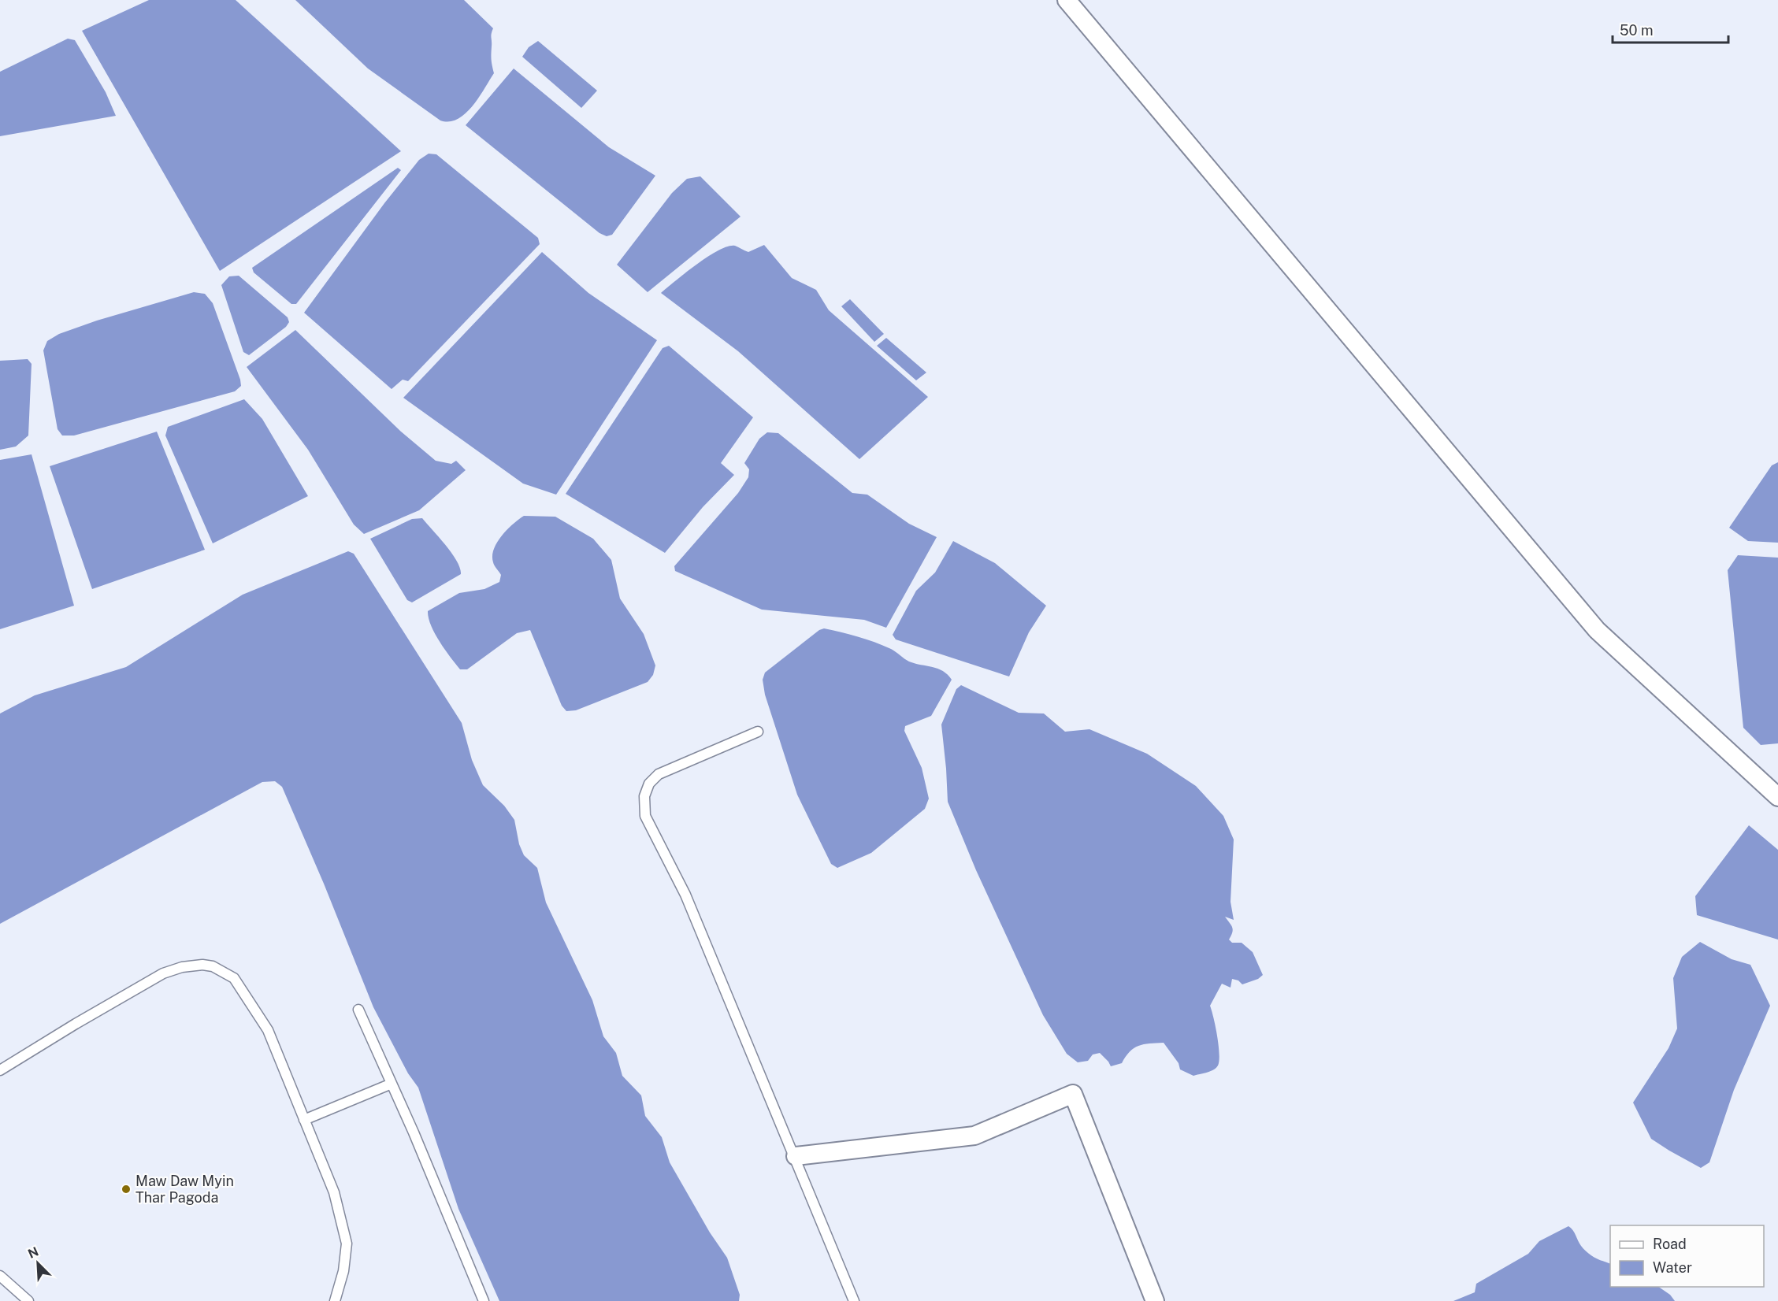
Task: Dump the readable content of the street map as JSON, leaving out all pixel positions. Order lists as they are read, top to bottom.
{
  "places": ["Maw Daw Myin Thar Pagoda"],
  "legend": ["Road", "Water"],
  "scale_bar": "50 m",
  "north": "top left"
}
